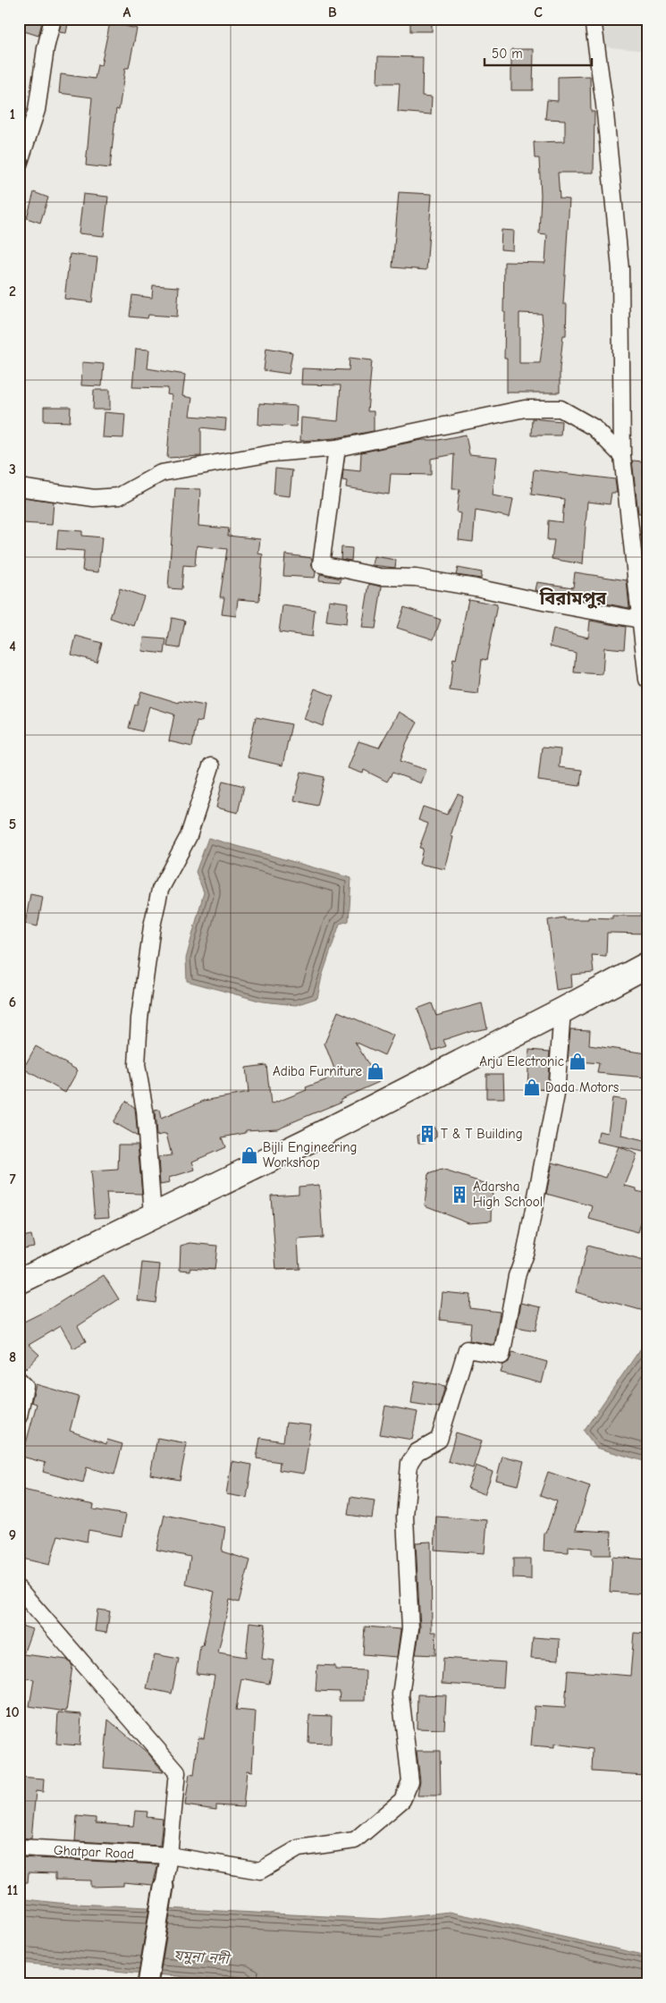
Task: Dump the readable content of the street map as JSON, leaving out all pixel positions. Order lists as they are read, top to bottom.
{
  "streets": {
    "street": ["Ghatpar Road"]
  },
  "districts": ["বিরামপুর"],
  "water": ["যমুনা নদী"],
  "places": {
    "shop": [
      "Arju Electronic",
      "Adiba Furniture",
      "Dada Motors",
      "Bijli Engineering Workshop"
    ],
    "building": ["T & T Building", "Adarsha High School"]
  },
  "scale_bar": "50 m",
  "grid": {
    "columns": ["A", "B", "C"],
    "rows": [
      "1",
      "2",
      "3",
      "4",
      "5",
      "6",
      "7",
      "8",
      "9",
      "10",
      "11"
    ]
  }
}
